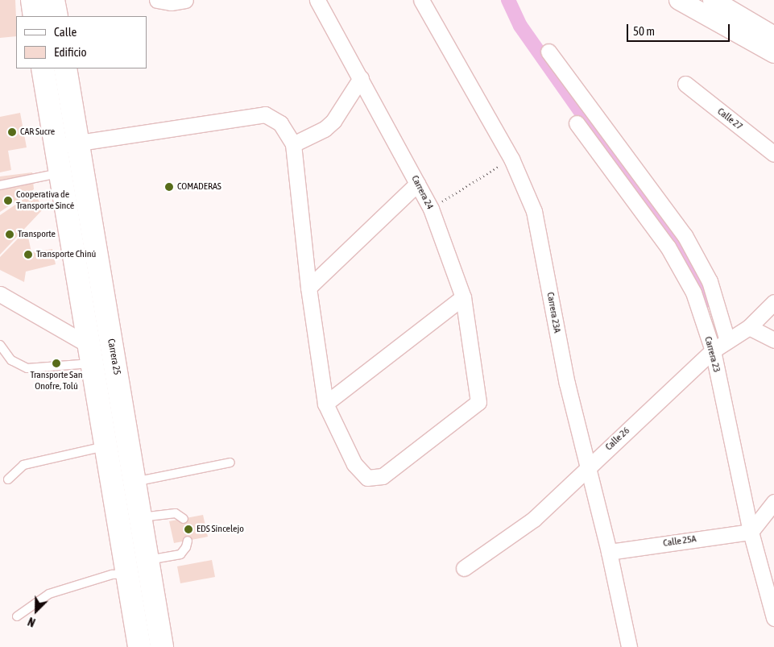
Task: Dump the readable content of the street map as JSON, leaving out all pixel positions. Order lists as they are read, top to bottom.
{
  "streets": {
    "main road": ["Carrera 25"],
    "street": [
      "Calle 27",
      "Carrera 24",
      "Carrera 23A",
      "Carrera 23",
      "Calle 26",
      "Calle 25A"
    ]
  },
  "crossings": [
    ["Carrera 23A", "Calle 26"],
    ["Carrera 23A", "Calle 25A"],
    ["Carrera 23", "Calle 26"],
    ["Carrera 23", "Calle 25A"]
  ],
  "places": [
    "CAR Sucre",
    "COMADERAS",
    "Cooperativa de Transporte Sincé",
    "Transporte",
    "Transporte Chinú",
    "Transporte San Onofre, Tolú",
    "EDS Sincelejo"
  ],
  "legend": ["Calle", "Edificio"],
  "scale_bar": "50 m",
  "north": "bottom left"
}
